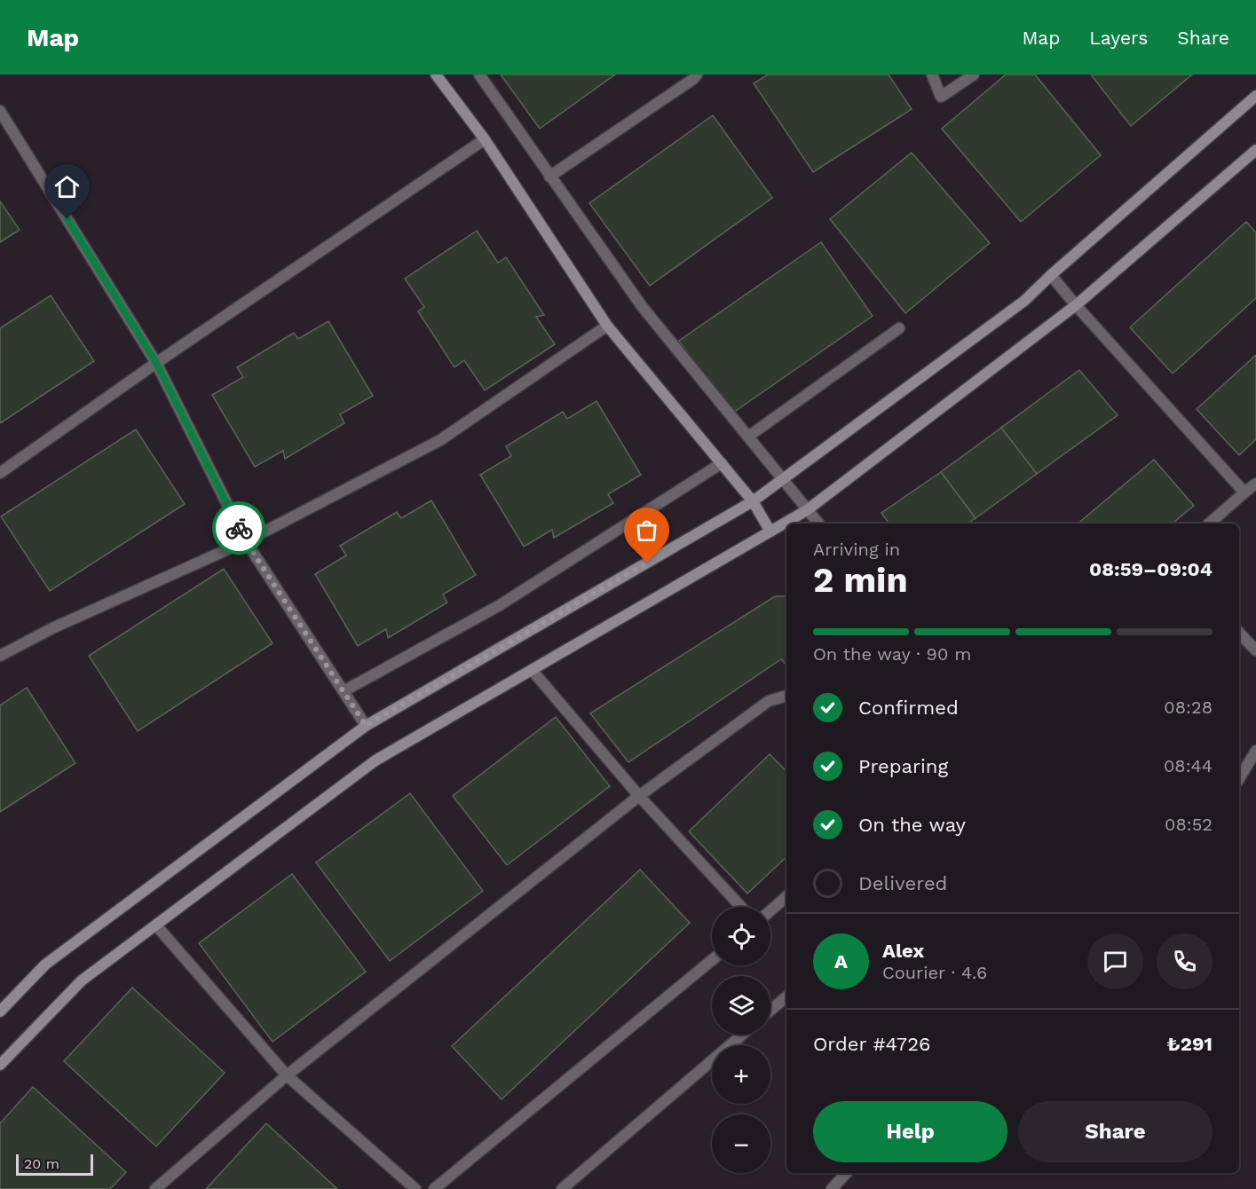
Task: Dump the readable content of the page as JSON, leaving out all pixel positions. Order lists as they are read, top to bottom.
{
  "scale_bar": "20 m",
  "page": {
    "header": "Map",
    "nav": ["Map", "Layers", "Share"],
    "heading": ["2 min", "Arriving in", "08:59–09:04"],
    "panel": [
      "Alex",
      "Courier · 4.6",
      "Order #4726",
      "₺291"
    ],
    "bar": "On the way · 90 m",
    "list": [
      ["Confirmed", "08:28"],
      ["Preparing", "08:44"],
      ["On the way", "08:52"],
      "Delivered"
    ],
    "map_buttons": ["+", "−"],
    "round": "A",
    "buttons": ["Help", "Share"],
    "scale": "20 m"
  }
}
